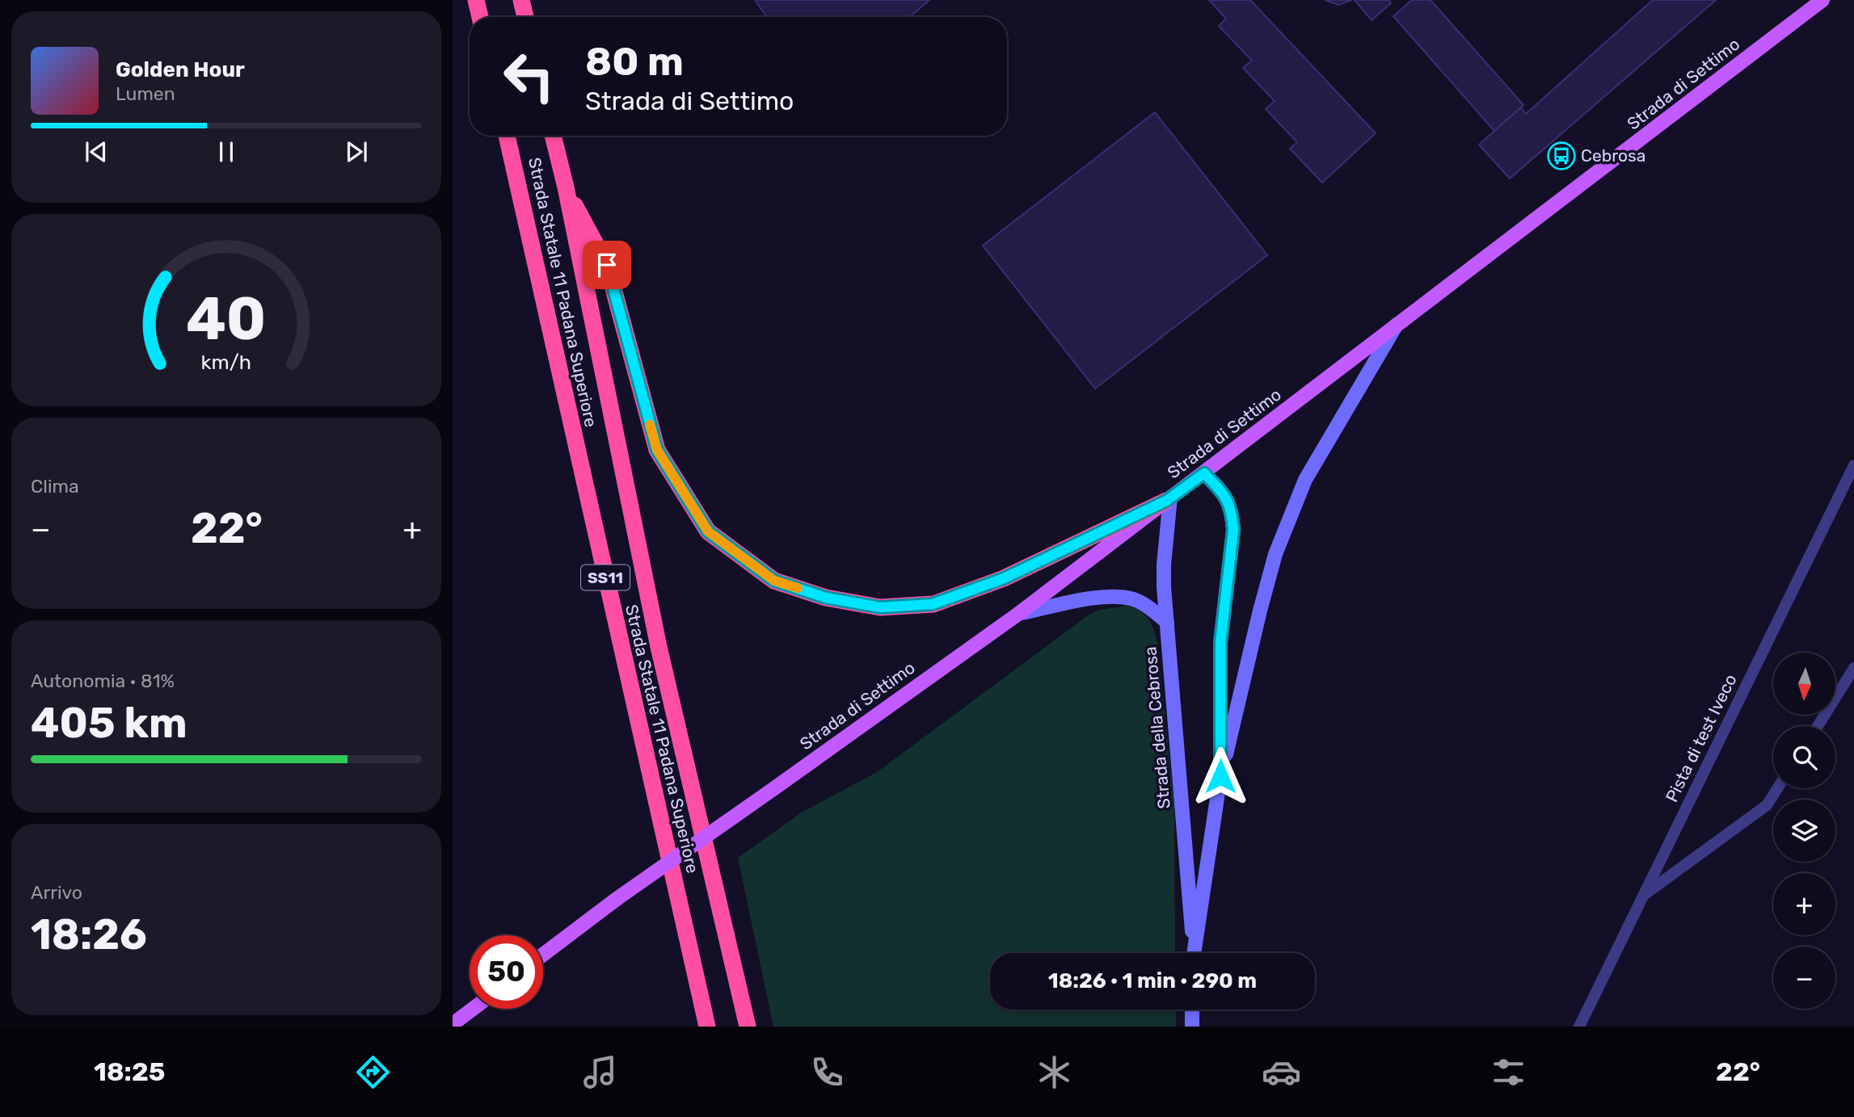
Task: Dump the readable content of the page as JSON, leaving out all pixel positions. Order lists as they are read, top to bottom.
{
  "streets": {
    "highway": ["Strada Statale 11 Padana Superiore", "SS11"],
    "main road": ["Strada di Settimo", "Strada della Cebrosa"],
    "lane": ["Pista di test Iveco"]
  },
  "crossings": [
    ["Strada di Settimo", "Strada della Cebrosa"]
  ],
  "places": {
    "bus stop": ["Cebrosa"]
  },
  "north": "bottom",
  "page": {
    "turn": ["80 m", "Strada di Settimo"],
    "song": ["Golden Hour", "Lumen"],
    "tile": [
      "Clima",
      ["Autonomia · 81%", "405 km"],
      ["Arrivo", "18:26"]
    ],
    "heat": ["−", "22°", "+"],
    "map_buttons": ["+", "−"],
    "limit": "50",
    "trip": "18:26 · 1 min · 290 m",
    "tabs": ["18:25", "22°"],
    "gauge": ["40", "km/h"]
  }
}
